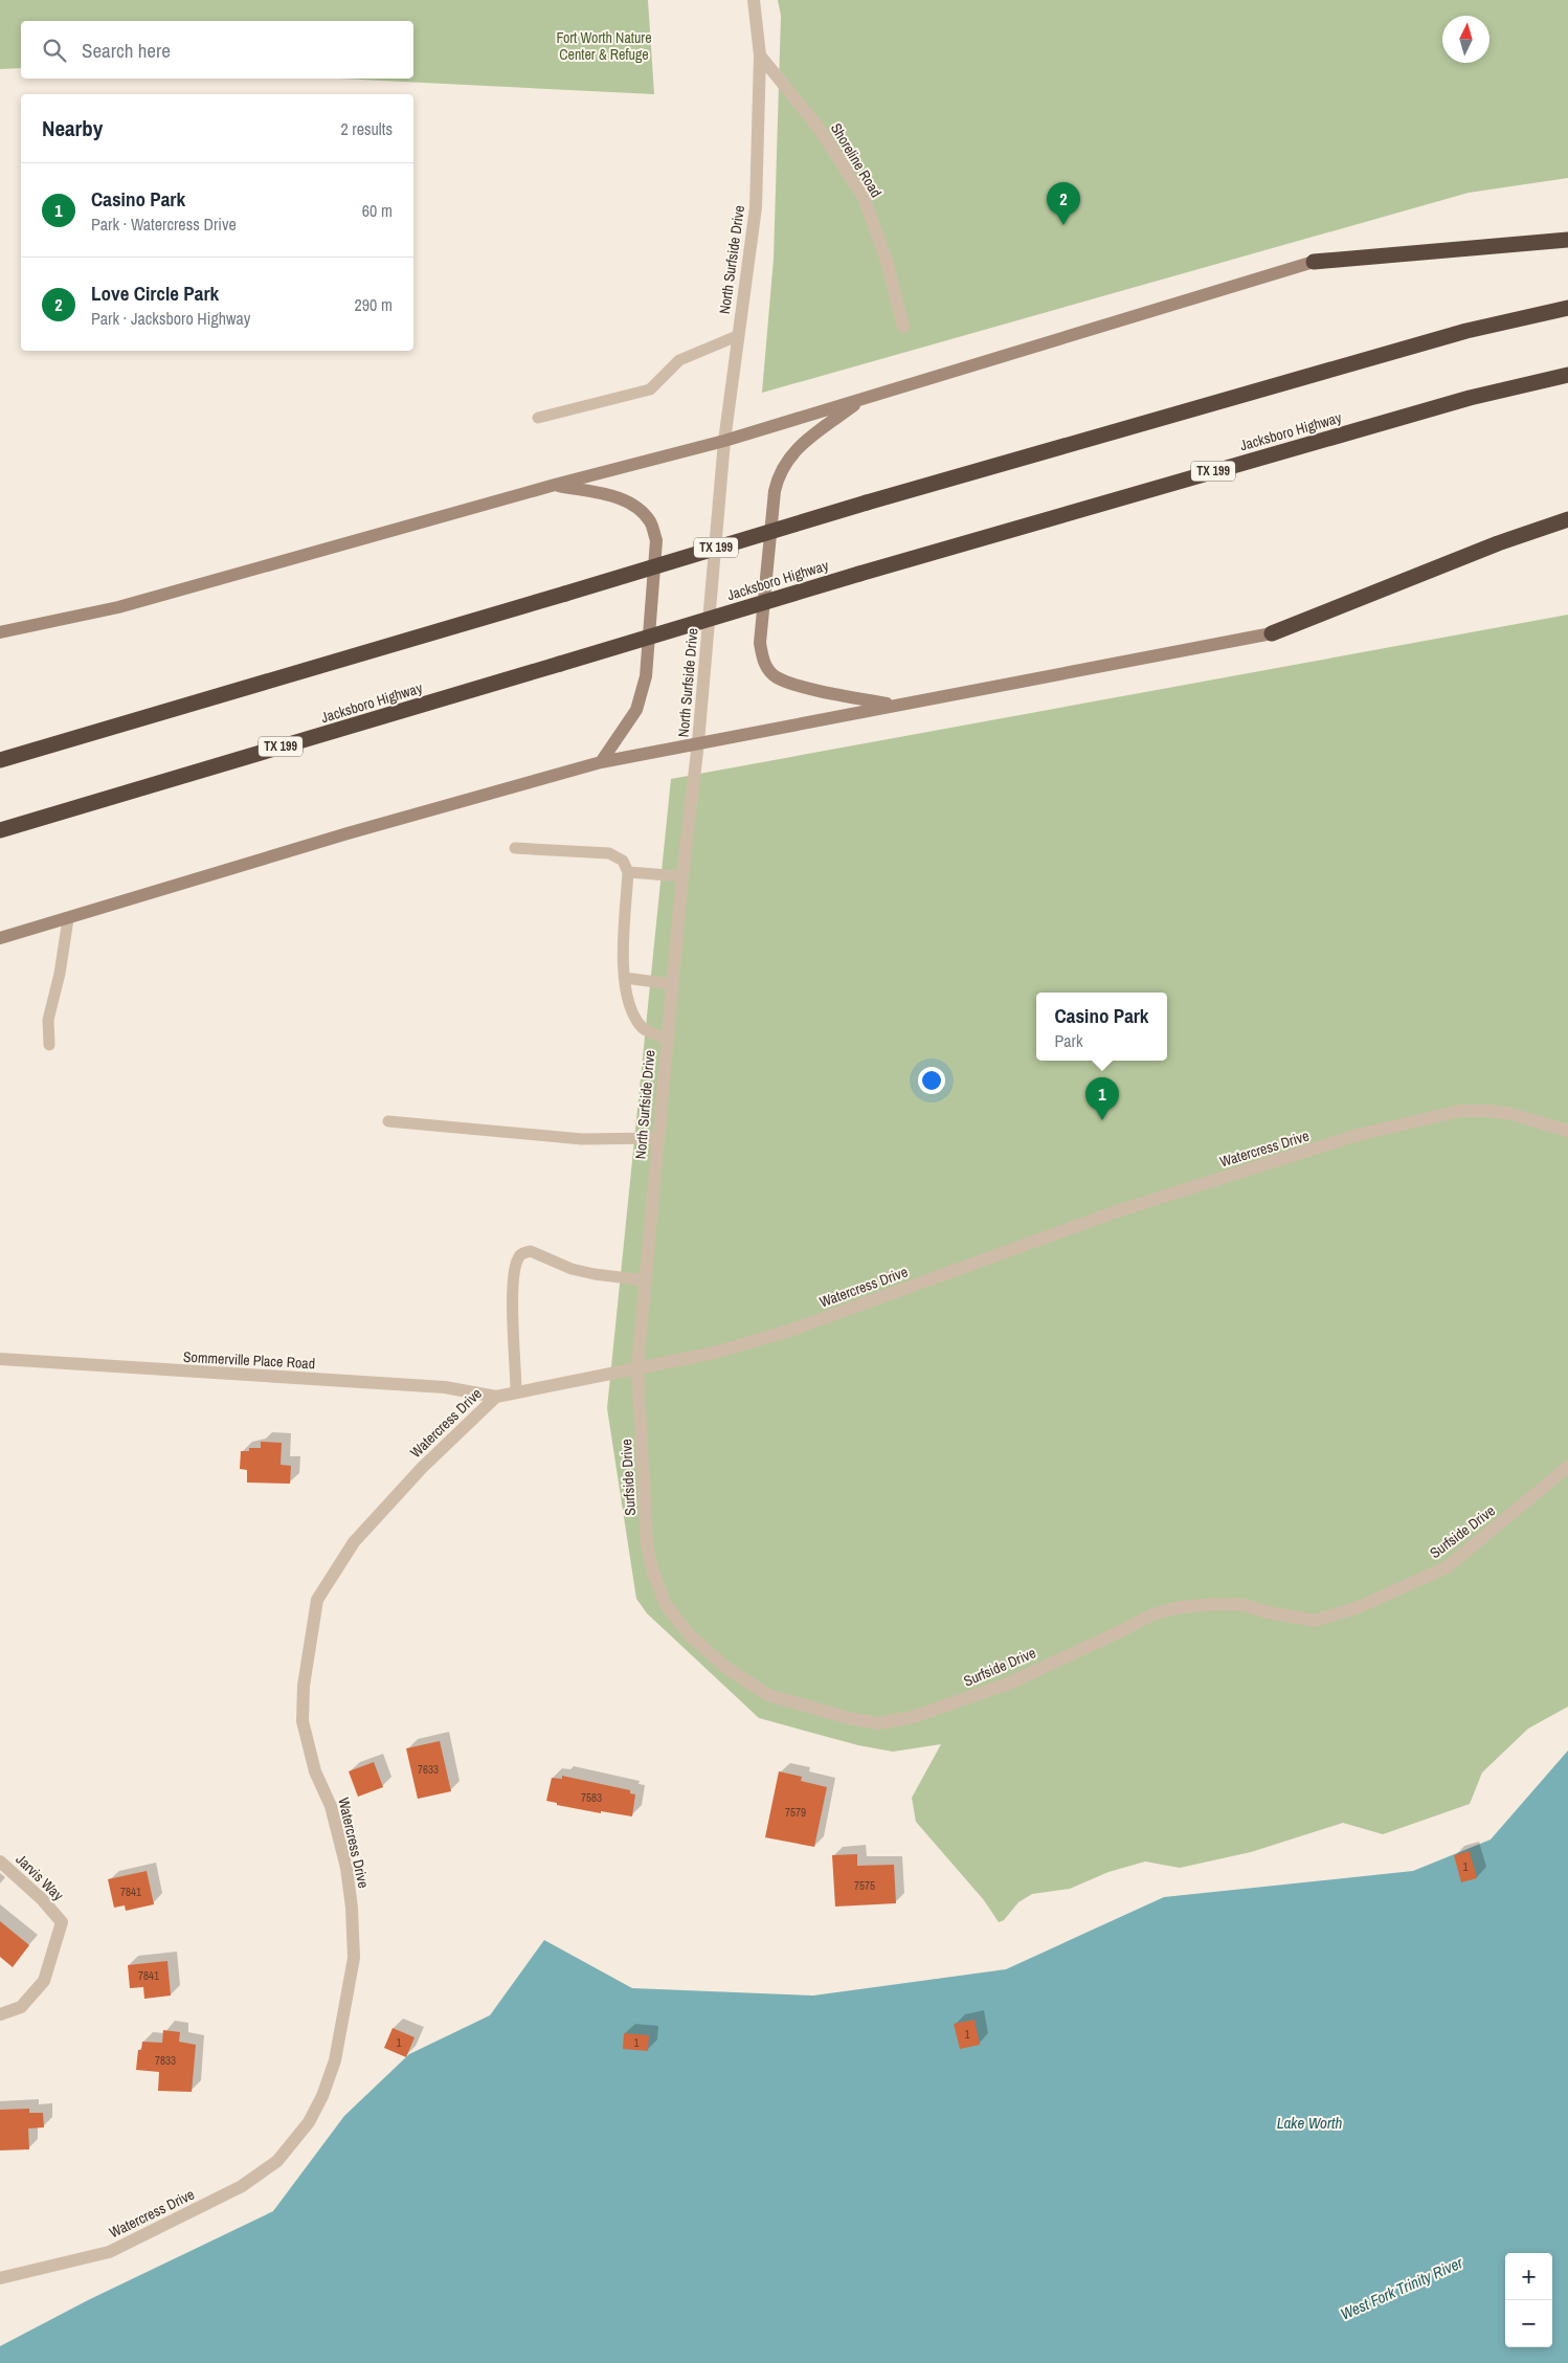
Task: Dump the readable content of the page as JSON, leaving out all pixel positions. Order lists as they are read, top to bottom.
{
  "streets": {
    "highway": ["Jacksboro Highway", "TX 199"],
    "street": [
      "Shoreline Road",
      "North Surfside Drive",
      "Watercress Drive",
      "Sommerville Place Road",
      "Surfside Drive",
      "Jarvis Way"
    ]
  },
  "crossings": [
    ["Shoreline Road", "North Surfside Drive"],
    ["North Surfside Drive", "Watercress Drive"],
    ["North Surfside Drive", "Surfside Drive"],
    ["Watercress Drive", "Sommerville Place Road"],
    ["Watercress Drive", "Surfside Drive"]
  ],
  "water": ["Lake Worth", "West Fork Trinity River"],
  "parks": ["Fort Worth Nature Center & Refuge"],
  "house_numbers": [
    "7633",
    "7583",
    "7579",
    "1",
    "7575",
    "7841",
    "7841",
    "1",
    "1",
    "1",
    "7833"
  ],
  "north": "top",
  "page": {
    "search": "Search here",
    "heading": ["Nearby", "2 results"],
    "list": [
      {
        "mark": "1",
        "name": "Casino Park",
        "note": "Park · Watercress Drive",
        "value": "60 m"
      },
      {
        "mark": "2",
        "name": "Love Circle Park",
        "note": "Park · Jacksboro Highway",
        "value": "290 m"
      }
    ],
    "pins": ["2", "1"],
    "popup": ["Casino Park", "Park"],
    "map_buttons": ["+", "−"]
  }
}
